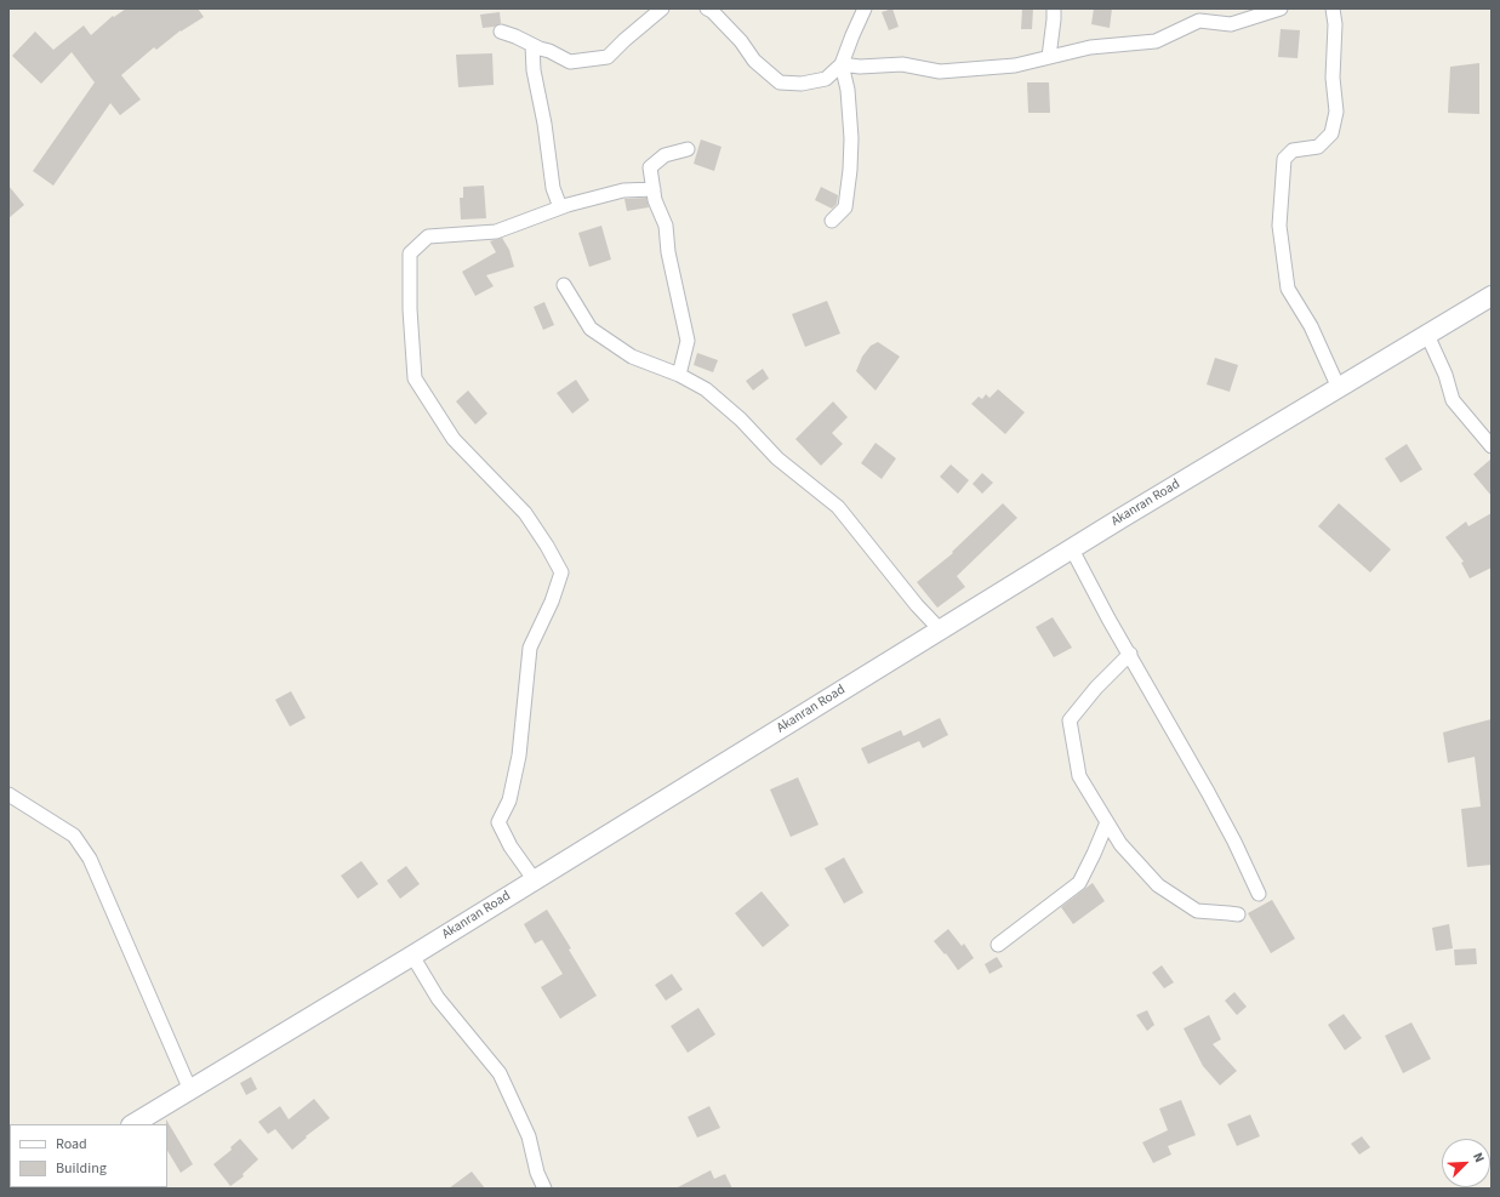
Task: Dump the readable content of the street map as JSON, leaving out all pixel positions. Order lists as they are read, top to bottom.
{
  "streets": {
    "main road": ["Akanran Road"]
  },
  "legend": ["Road", "Building"],
  "north": "top right"
}
